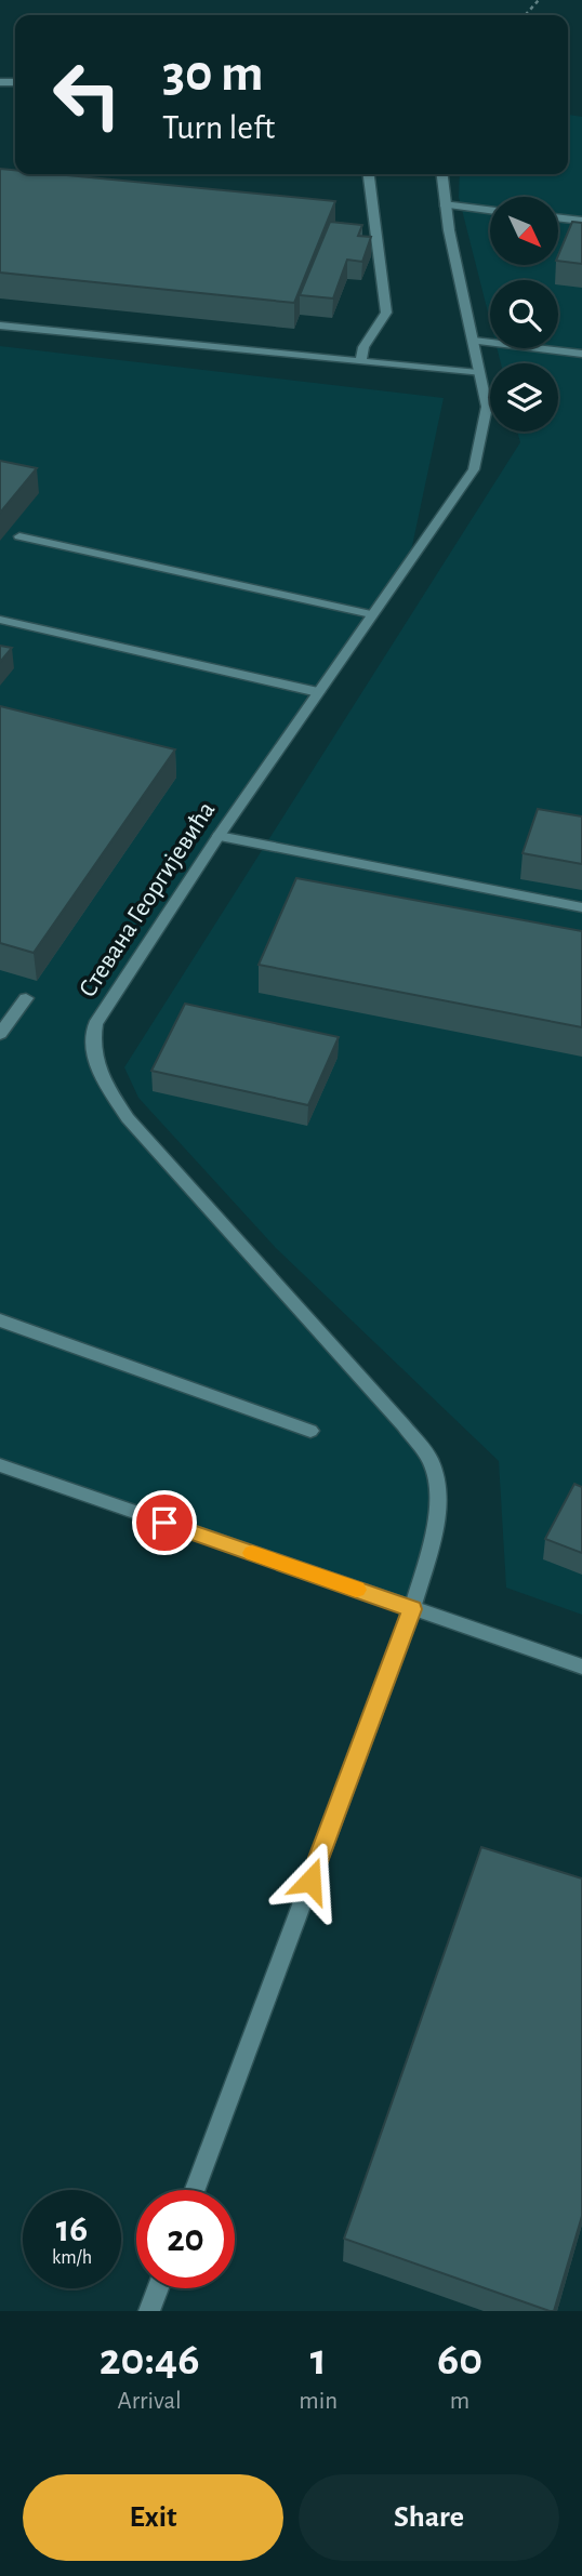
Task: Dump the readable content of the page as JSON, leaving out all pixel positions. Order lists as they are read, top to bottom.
{
  "streets": {
    "street": ["Стевана Георгијевића"]
  },
  "north": "bottom right",
  "page": {
    "turn": ["30 m", "Turn left"],
    "speed": "16 km/h",
    "limit": "20",
    "eta": [
      "20:46",
      "Arrival",
      "1",
      "min",
      "60",
      "m"
    ],
    "buttons": ["Exit", "Share"]
  }
}
